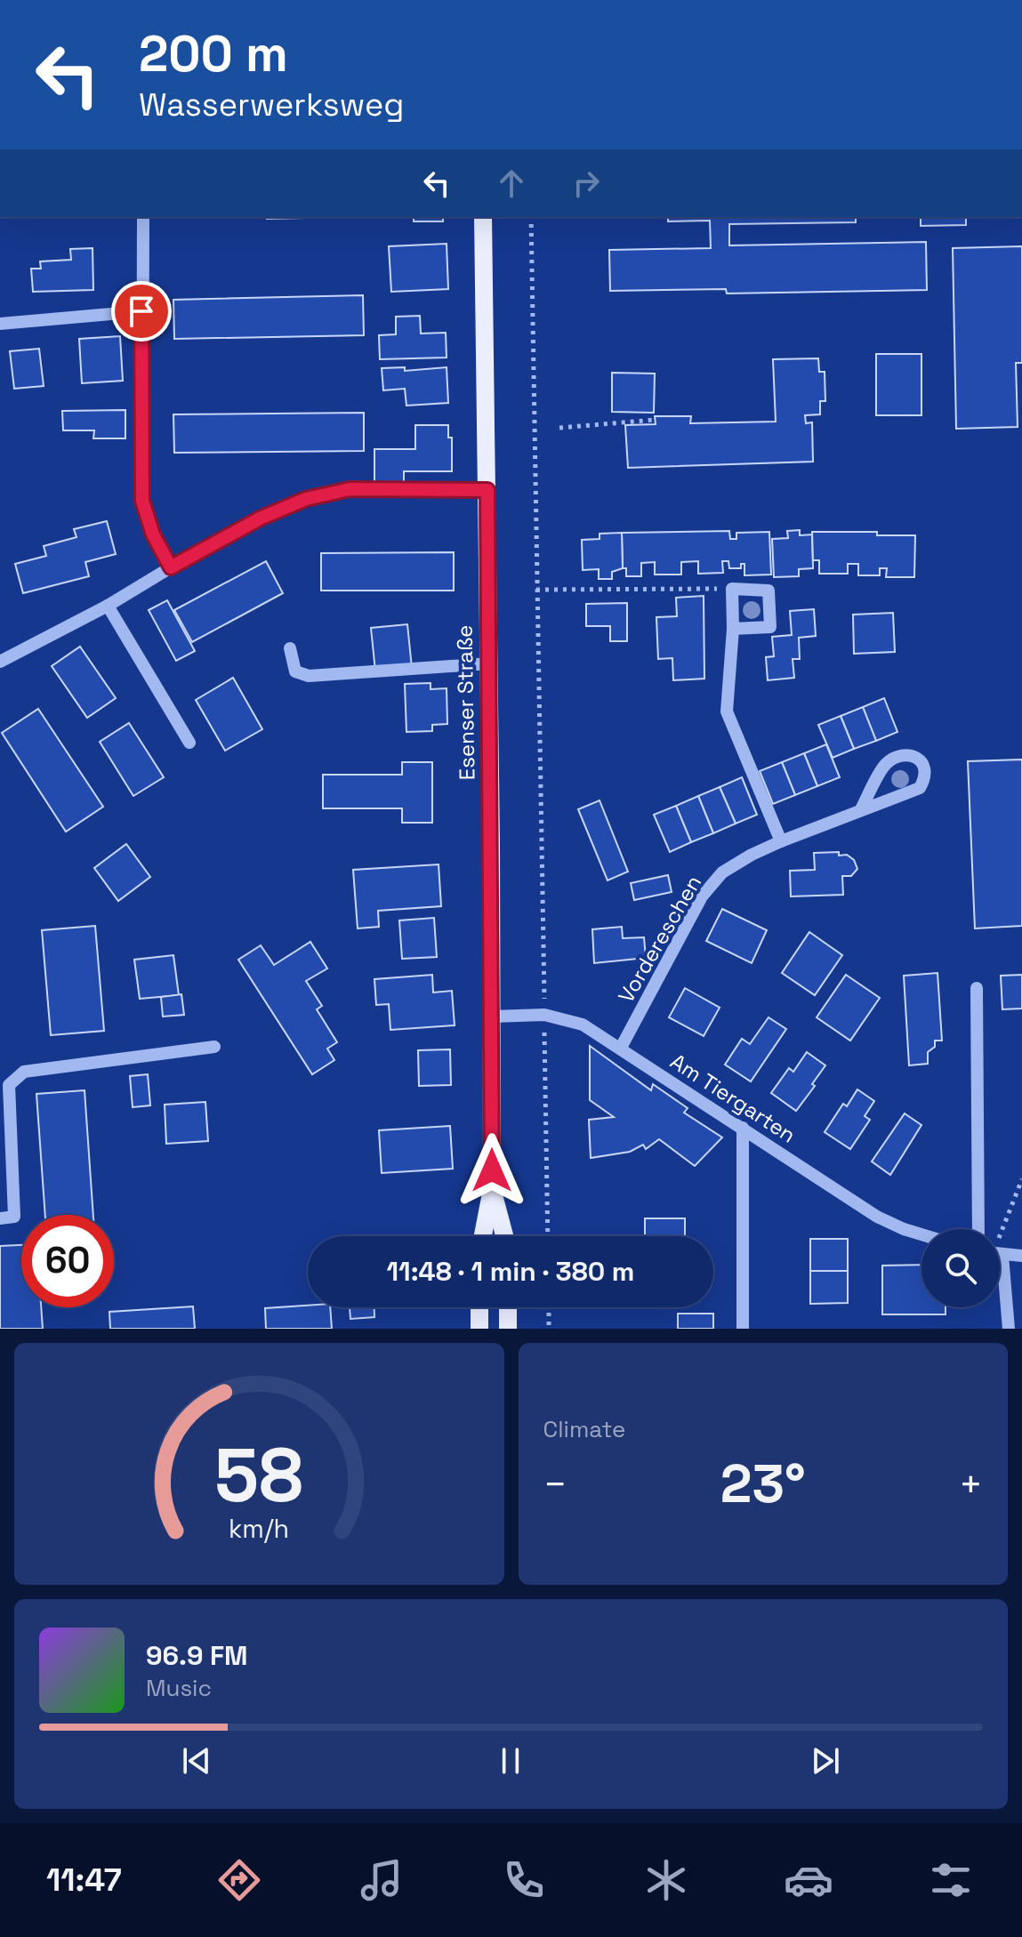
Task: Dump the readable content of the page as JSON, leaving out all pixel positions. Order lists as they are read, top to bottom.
{
  "streets": {
    "main road": ["Esenser Straße"],
    "street": ["Vordereschen", "Am Tiergarten"]
  },
  "crossings": [
    ["Esenser Straße", "Am Tiergarten"],
    ["Vordereschen", "Am Tiergarten"]
  ],
  "page": {
    "turn": ["200 m", "Wasserwerksweg"],
    "limit": "60",
    "trip": "11:48 · 1 min · 380 m",
    "tile": "Climate",
    "heat": ["−", "23°", "+"],
    "song": ["96.9 FM", "Music"],
    "tabs": "11:47",
    "gauge": ["58", "km/h"]
  }
}
